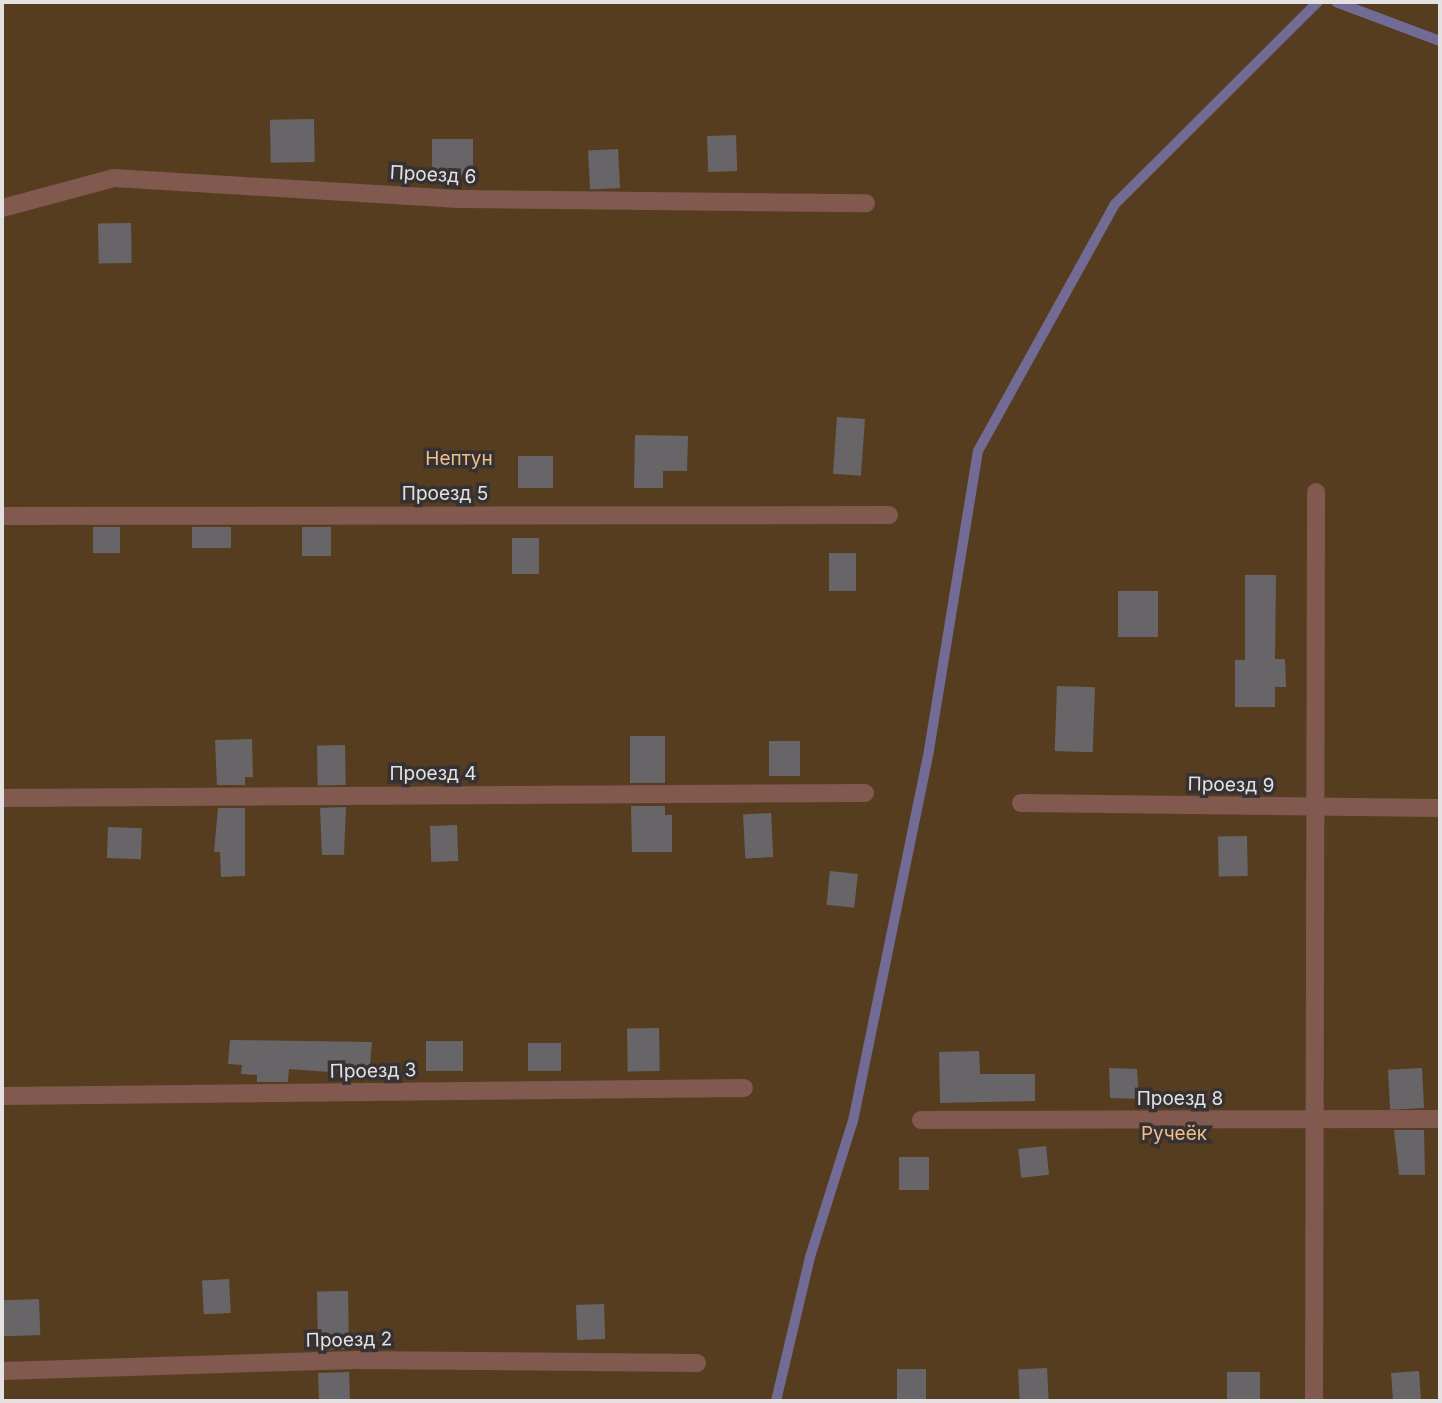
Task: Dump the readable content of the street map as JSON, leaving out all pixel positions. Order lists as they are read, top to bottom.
{
  "streets": {
    "street": [
      "Проезд 6",
      "Проезд 5",
      "Проезд 4",
      "Проезд 9",
      "Проезд 3",
      "Проезд 8",
      "Проезд 2"
    ]
  },
  "parks": ["Нептун", "Ручеёк"]
}
